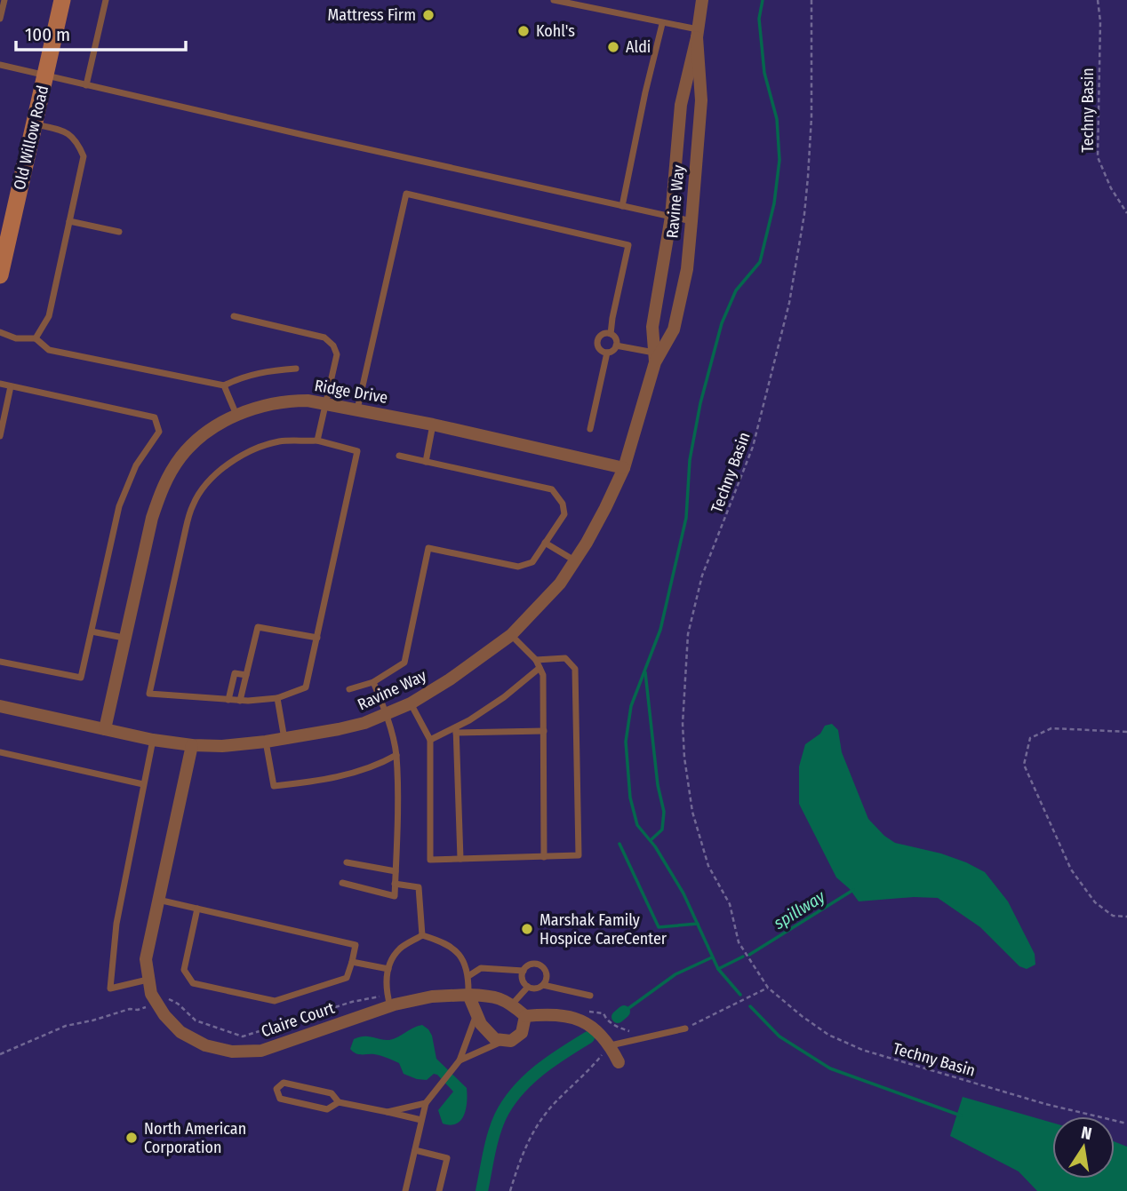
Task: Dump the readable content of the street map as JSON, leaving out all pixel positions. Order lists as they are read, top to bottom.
{
  "streets": {
    "street": [
      "Old Willow Road",
      "Ravine Way",
      "Ridge Drive",
      "Claire Court"
    ],
    "path": ["Techny Basin"]
  },
  "crossings": [
    ["Ravine Way", "Ridge Drive"],
    ["Ravine Way", "Claire Court"]
  ],
  "water": ["spillway"],
  "places": [
    "Mattress Firm",
    "Kohl's",
    "Aldi",
    "Marshak Family Hospice CareCenter",
    "North American Corporation"
  ],
  "scale_bar": "100 m",
  "north": "top"
}
